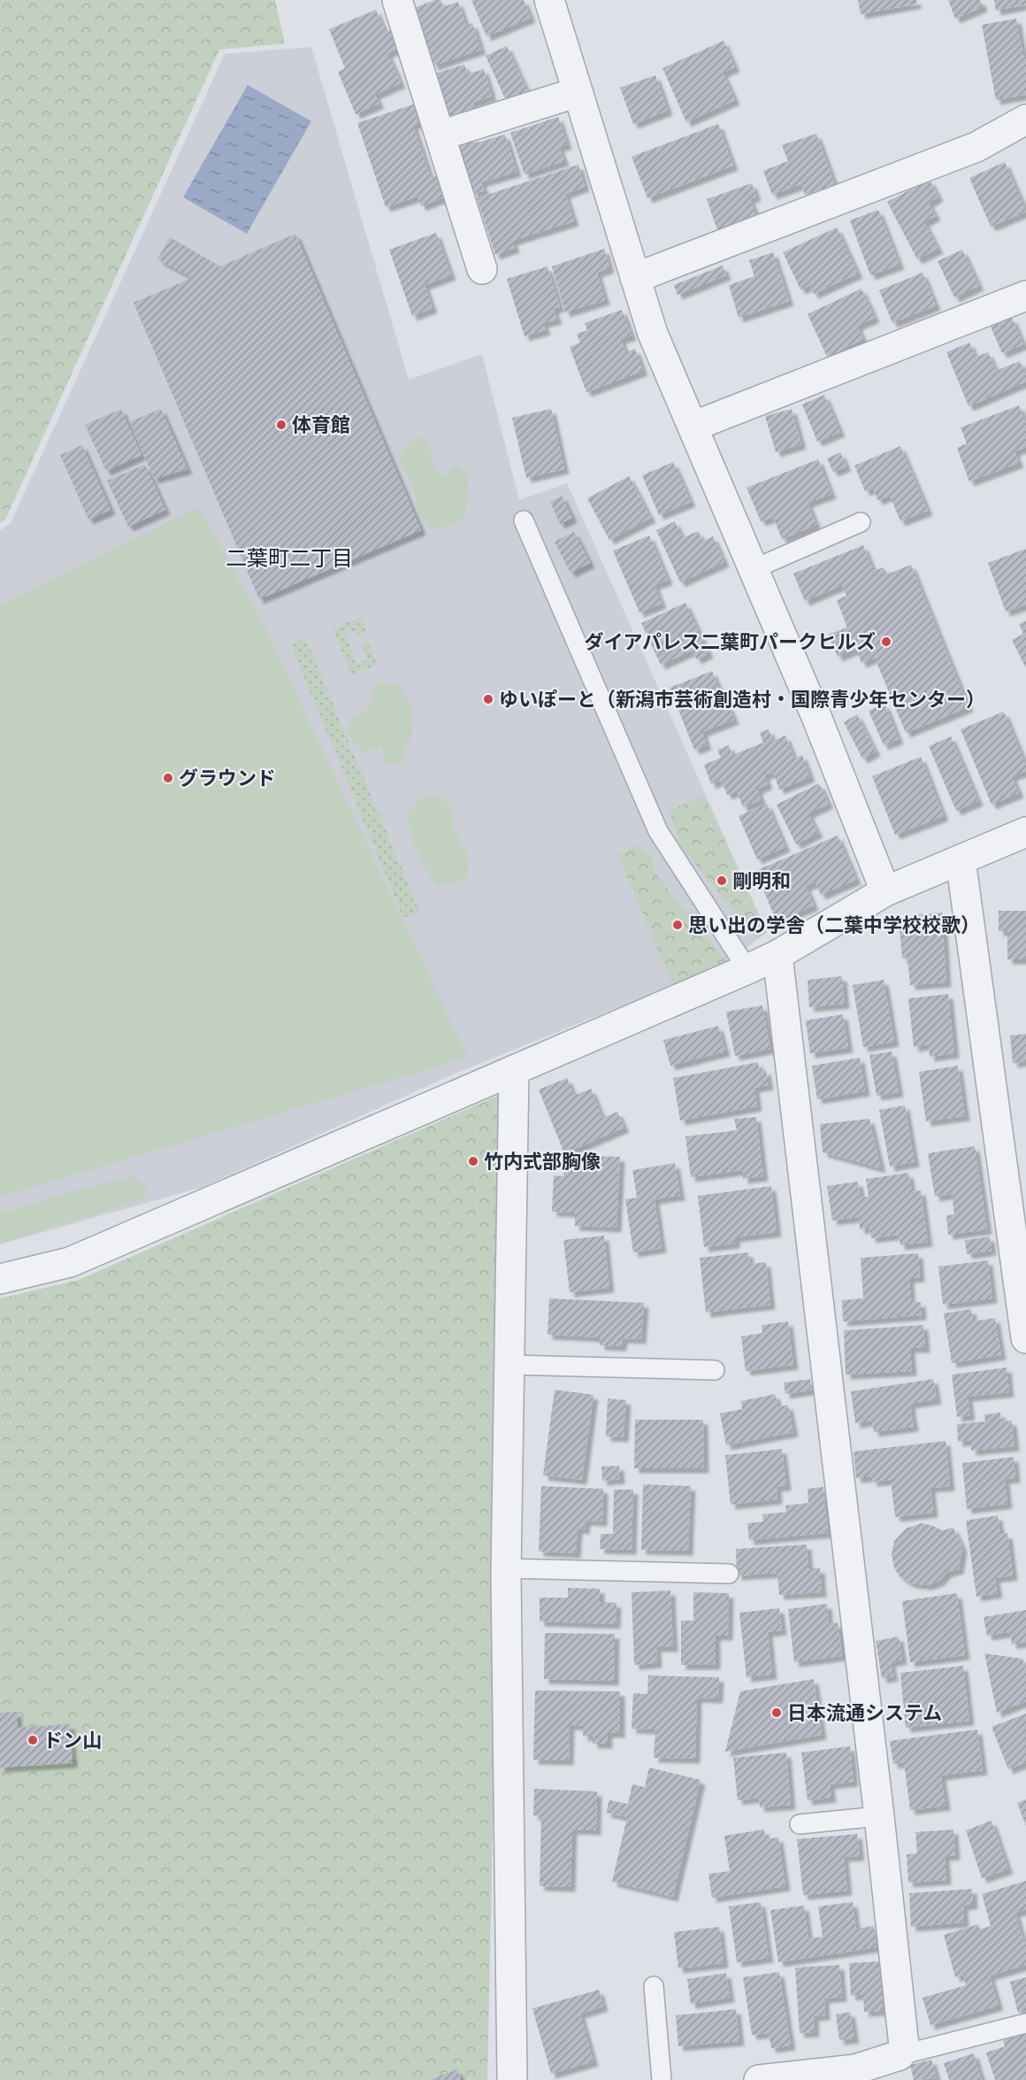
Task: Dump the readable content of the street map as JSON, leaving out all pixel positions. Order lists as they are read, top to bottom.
{
  "districts": ["二葉町二丁目"],
  "places": [
    "体育館",
    "ダイアパレス二葉町パークヒルズ",
    "ゆいぽーと（新潟市芸術創造村・国際青少年センター）",
    "グラウンド",
    "剛明和",
    "思い出の学舎（二葉中学校校歌）",
    "竹内式部胸像",
    "日本流通システム",
    "ドン山"
  ]
}
